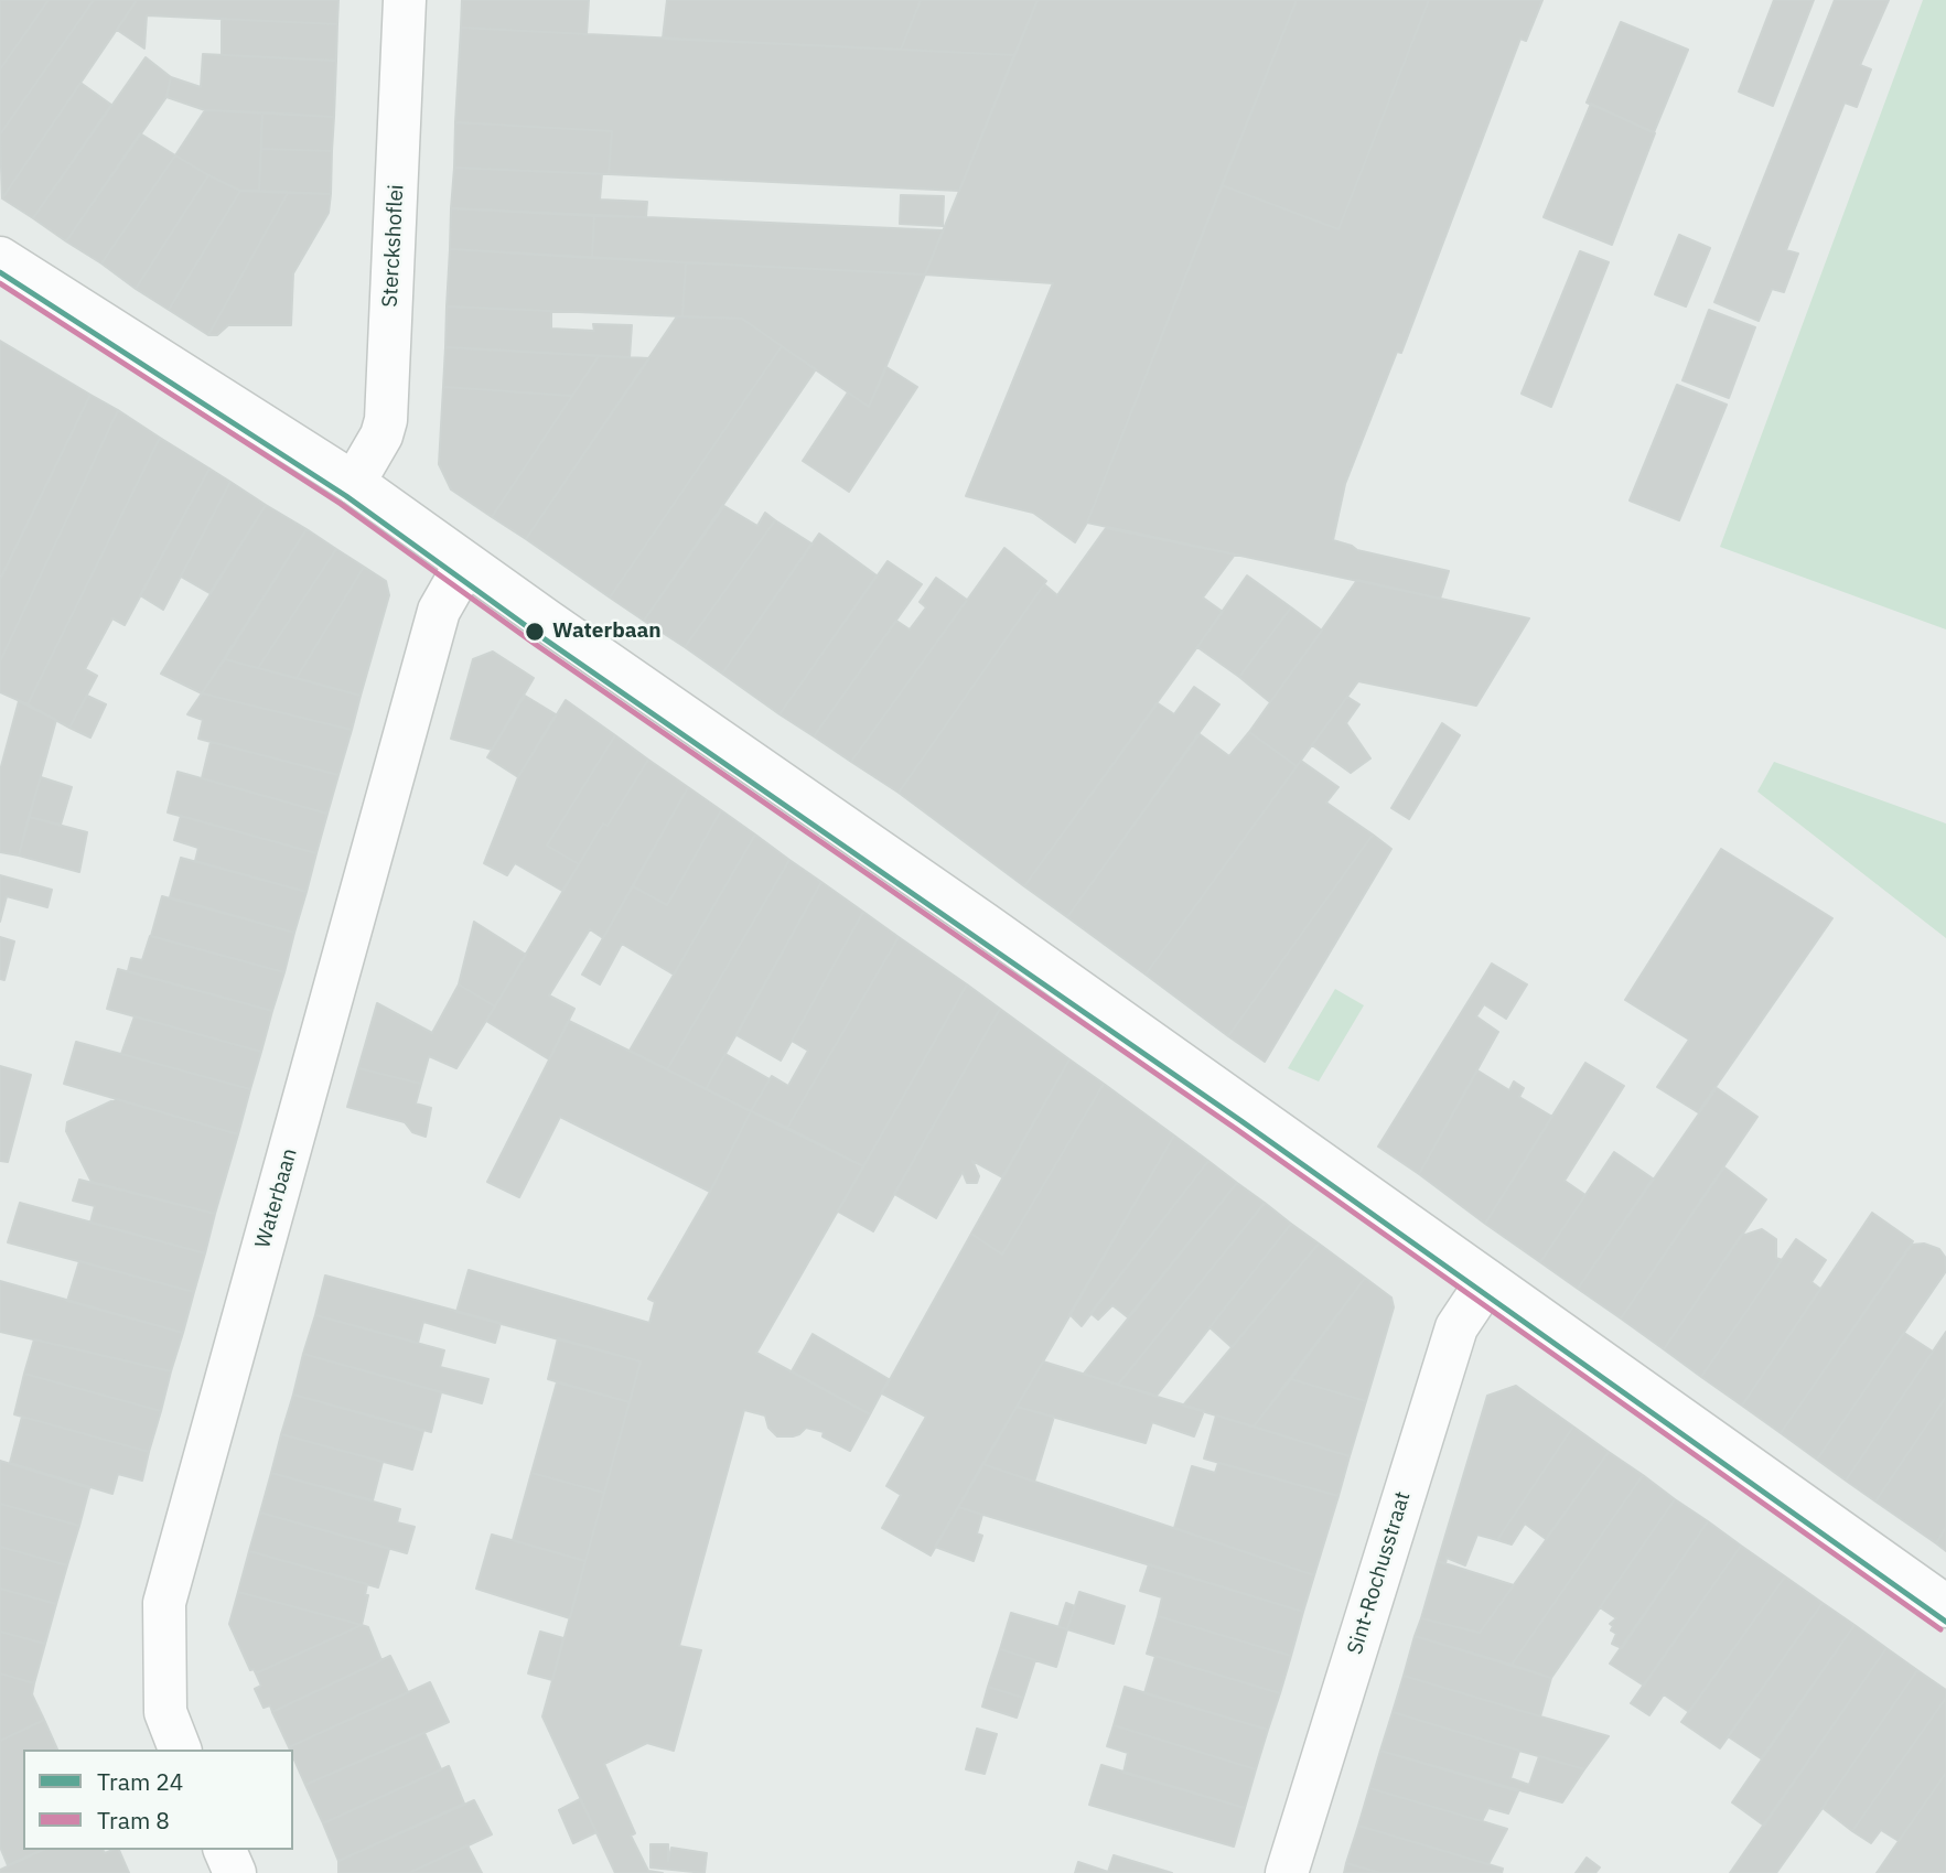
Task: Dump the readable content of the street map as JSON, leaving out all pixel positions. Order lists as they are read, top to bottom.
{
  "streets": {
    "street": ["Sterckshoflei", "Waterbaan", "Sint-Rochusstraat"]
  },
  "places": ["Waterbaan"],
  "lines": ["tram line 24", "tram line 8"],
  "legend": ["Tram 24", "Tram 8"]
}
